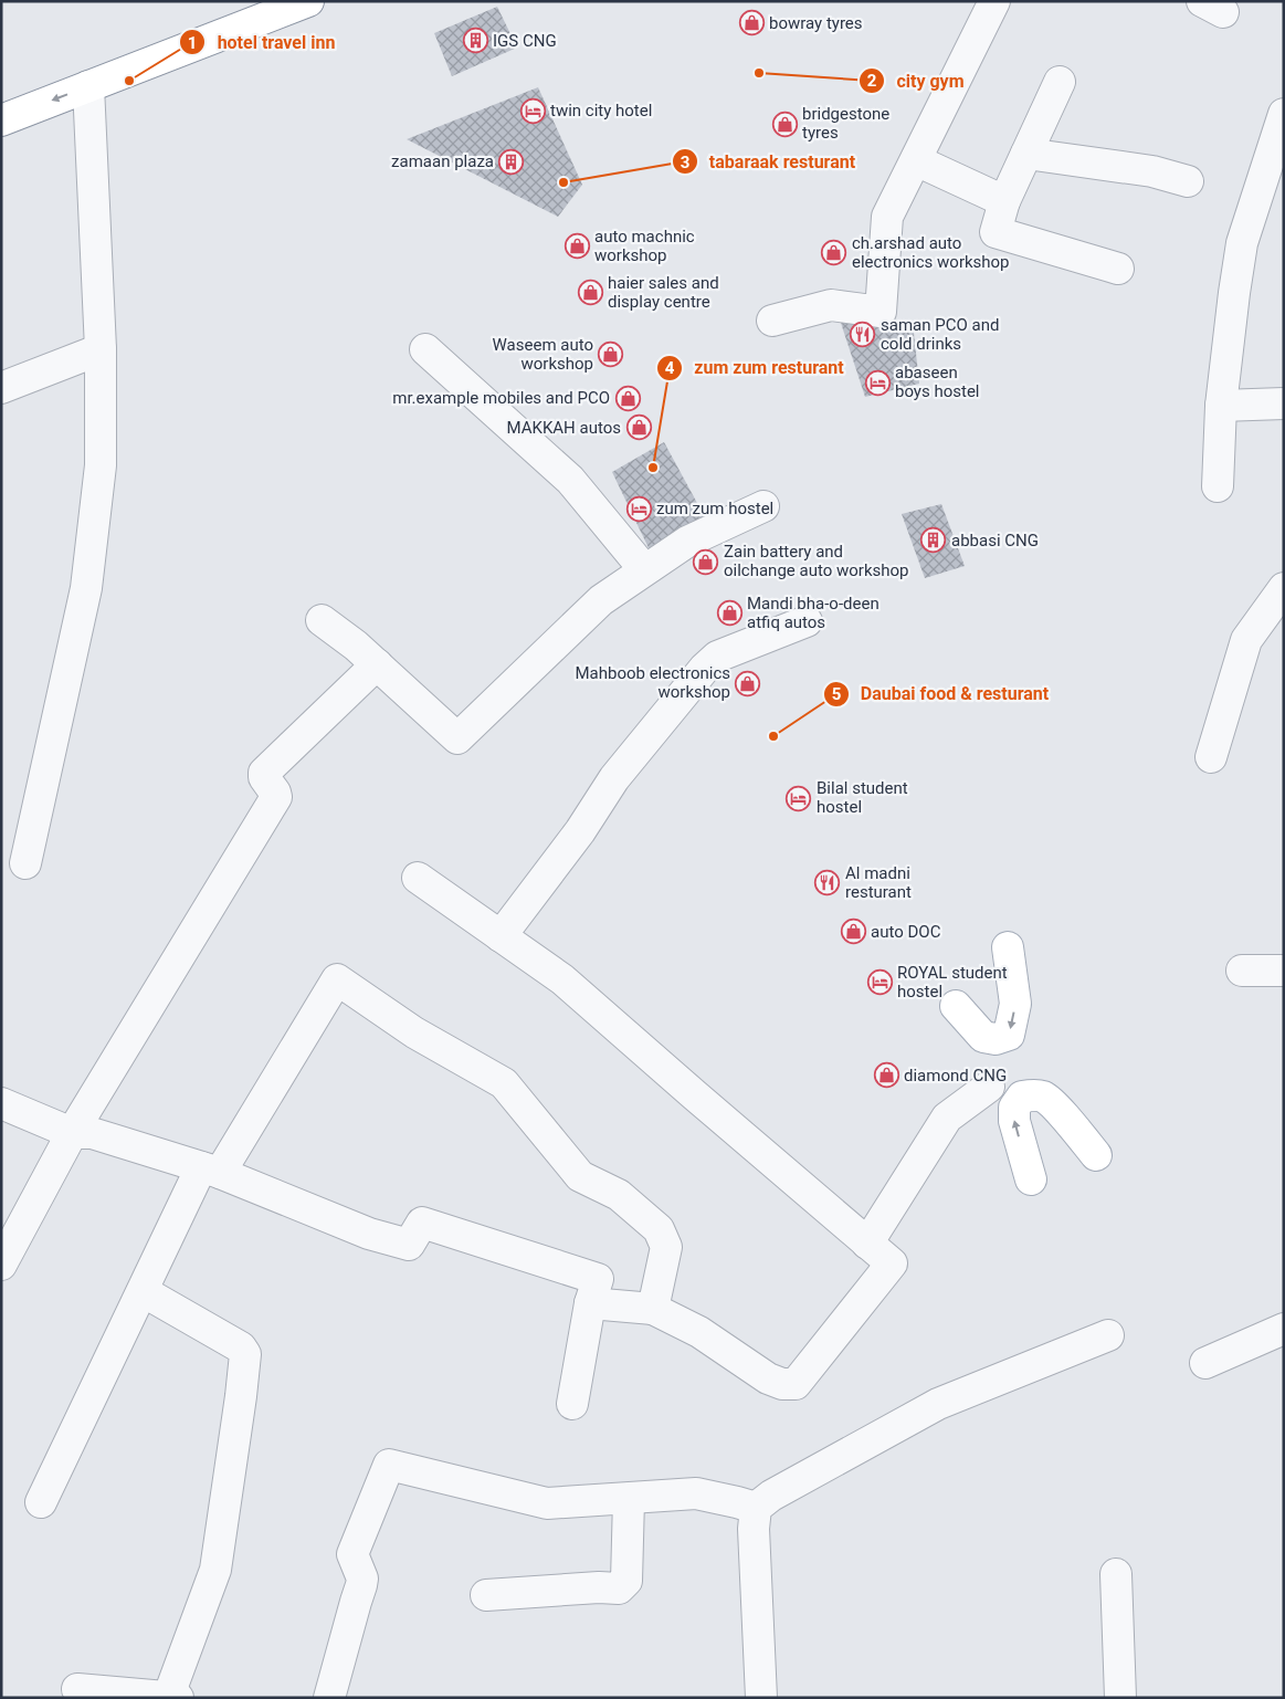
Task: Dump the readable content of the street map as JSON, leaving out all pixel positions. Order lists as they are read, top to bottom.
{
  "places": {
    "shop": [
      "bowray tyres",
      "bridgestone tyres",
      "auto machnic workshop",
      "ch.arshad auto electronics workshop",
      "haier sales and display centre",
      "Waseem auto workshop",
      "mr.example mobiles and PCO",
      "MAKKAH autos",
      "Zain battery and oilchange auto workshop",
      "Mandi bha-o-deen atfiq autos",
      "Mahboob electronics workshop",
      "auto DOC",
      "diamond CNG"
    ],
    "building": ["IGS CNG", "zamaan plaza", "abbasi CNG"],
    "other": [
      "city gym",
      "hotel travel inn",
      "tabaraak resturant",
      "zum zum resturant",
      "Daubai food & resturant"
    ],
    "hotel": [
      "twin city hotel",
      "abaseen boys hostel",
      "zum zum hostel",
      "Bilal student hostel",
      "ROYAL student hostel"
    ],
    "restaurant": ["saman PCO and cold drinks", "Al madni resturant"]
  }
}
